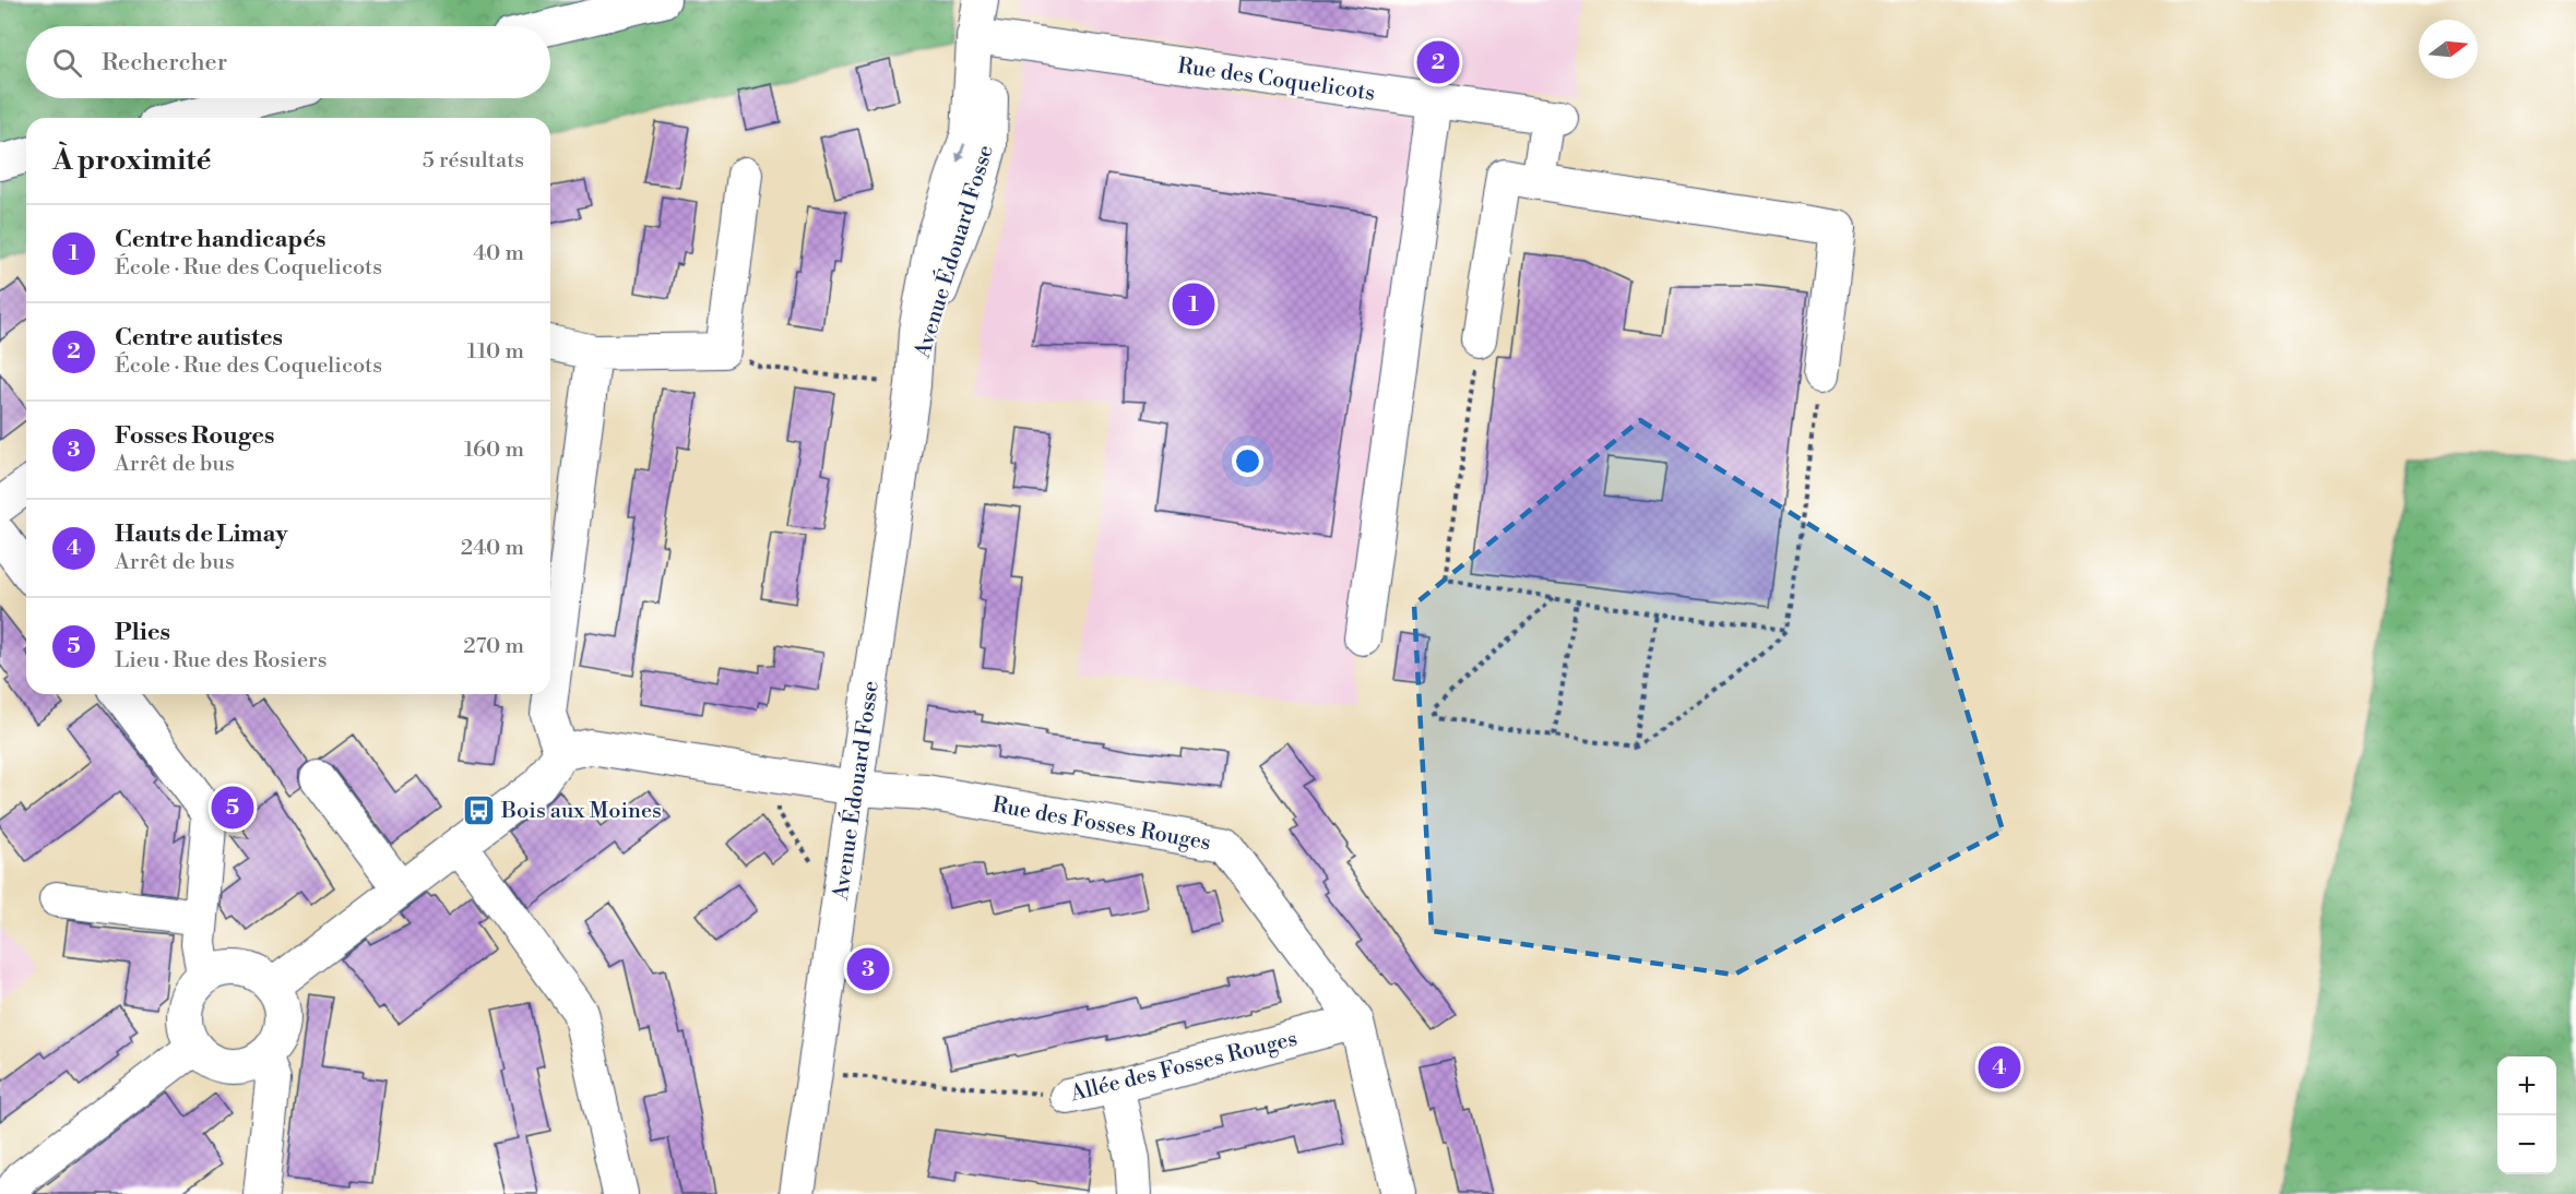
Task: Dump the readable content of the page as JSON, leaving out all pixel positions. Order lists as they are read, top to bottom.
{
  "streets": {
    "street": [
      "Rue des Coquelicots",
      "Avenue Édouard Fosse",
      "Rue des Fosses Rouges",
      "Allée des Fosses Rouges"
    ]
  },
  "crossings": [
    ["Rue des Coquelicots", "Avenue Édouard Fosse"],
    ["Avenue Édouard Fosse", "Rue des Fosses Rouges"],
    ["Avenue Édouard Fosse", "Allée des Fosses Rouges"],
    ["Rue des Fosses Rouges", "Allée des Fosses Rouges"]
  ],
  "places": {
    "bus stop": ["Bois aux Moines"]
  },
  "north": "right",
  "page": {
    "search": "Rechercher",
    "pins": [
      "2",
      "1",
      "5",
      "3",
      "4"
    ],
    "heading": ["À proximité", "5 résultats"],
    "list": [
      {
        "mark": "1",
        "name": "Centre handicapés",
        "note": "École · Rue des Coquelicots",
        "value": "40 m"
      },
      {
        "mark": "2",
        "name": "Centre autistes",
        "note": "École · Rue des Coquelicots",
        "value": "110 m"
      },
      {
        "mark": "3",
        "name": "Fosses Rouges",
        "note": "Arrêt de bus",
        "value": "160 m"
      },
      {
        "mark": "4",
        "name": "Hauts de Limay",
        "note": "Arrêt de bus",
        "value": "240 m"
      },
      {
        "mark": "5",
        "name": "Plies",
        "note": "Lieu · Rue des Rosiers",
        "value": "270 m"
      }
    ],
    "map_buttons": ["+", "−"]
  }
}
